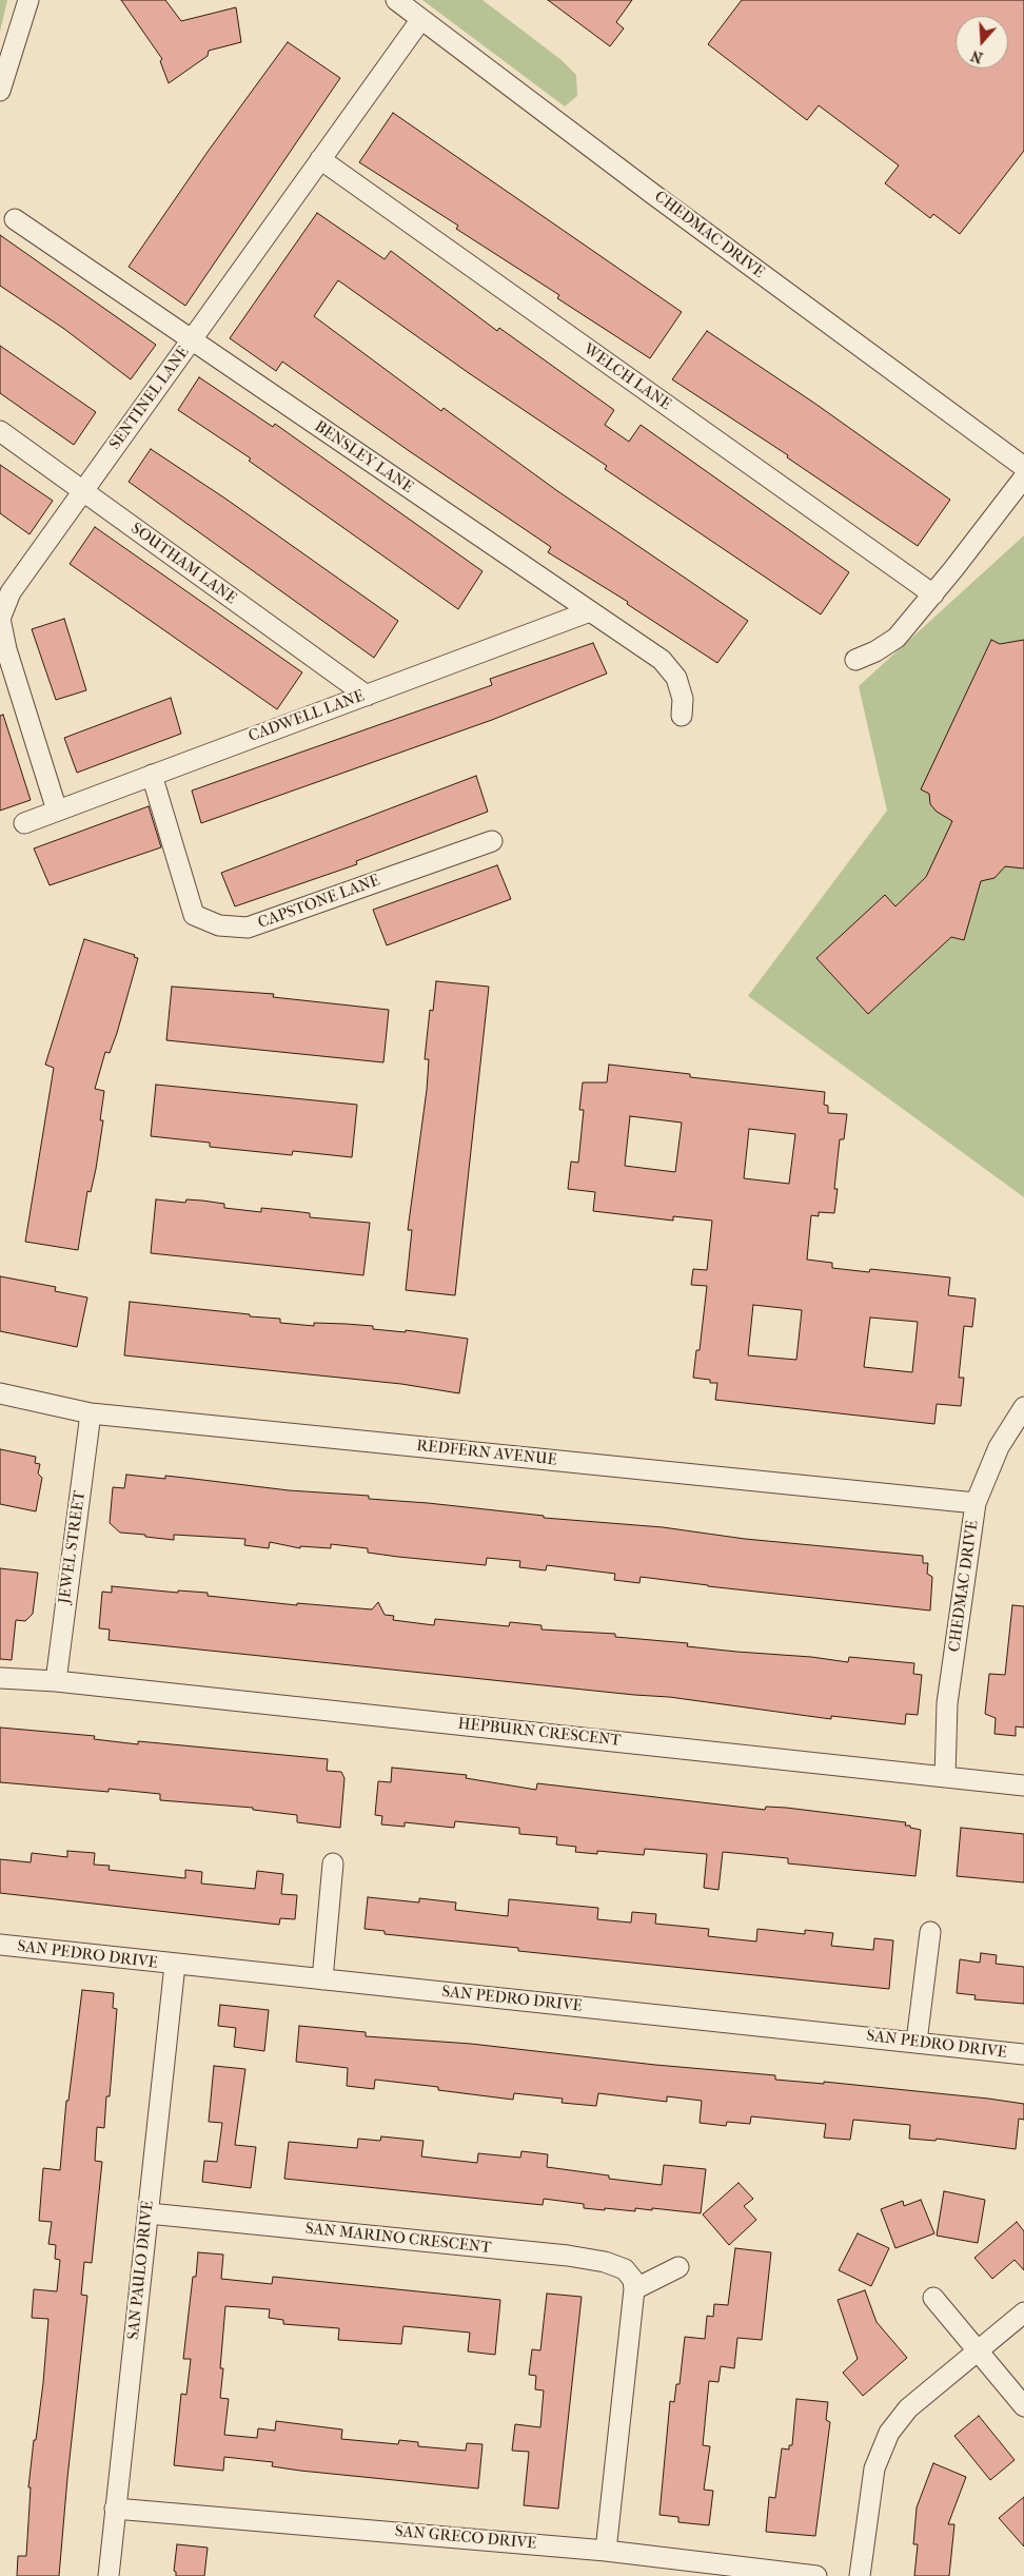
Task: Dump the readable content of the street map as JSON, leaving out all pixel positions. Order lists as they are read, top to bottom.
{
  "streets": {
    "street": [
      "CHEDMAC DRIVE",
      "WELCH LANE",
      "SENTINEL LANE",
      "BENSLEY LANE",
      "SOUTHAM LANE",
      "CADWELL LANE",
      "CAPSTONE LANE",
      "REDFERN AVENUE",
      "JEWEL STREET",
      "HEPBURN CRESCENT",
      "SAN PEDRO DRIVE",
      "SAN MARINO CRESCENT",
      "SAN PAULO DRIVE",
      "SAN GRECO DRIVE"
    ]
  },
  "crossings": [
    ["CHEDMAC DRIVE", "SENTINEL LANE"],
    ["CHEDMAC DRIVE", "REDFERN AVENUE"],
    ["CHEDMAC DRIVE", "HEPBURN CRESCENT"],
    ["WELCH LANE", "SENTINEL LANE"],
    ["SENTINEL LANE", "BENSLEY LANE"],
    ["SENTINEL LANE", "SOUTHAM LANE"],
    ["SENTINEL LANE", "CADWELL LANE"],
    ["BENSLEY LANE", "CADWELL LANE"],
    ["SOUTHAM LANE", "CADWELL LANE"],
    ["CADWELL LANE", "CAPSTONE LANE"],
    ["REDFERN AVENUE", "JEWEL STREET"],
    ["JEWEL STREET", "HEPBURN CRESCENT"],
    ["SAN PEDRO DRIVE", "SAN PAULO DRIVE"],
    ["SAN MARINO CRESCENT", "SAN PAULO DRIVE"],
    ["SAN PAULO DRIVE", "SAN GRECO DRIVE"]
  ],
  "north": "bottom"
}
